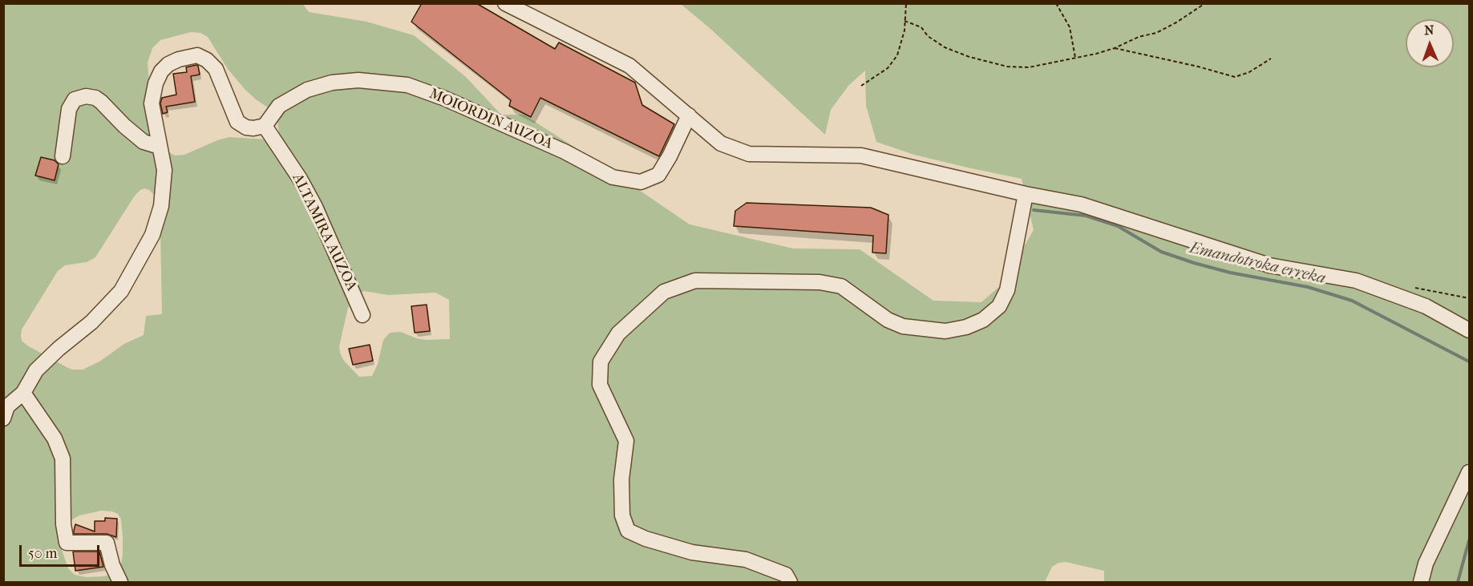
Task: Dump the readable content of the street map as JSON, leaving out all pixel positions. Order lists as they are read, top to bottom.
{
  "streets": {
    "street": ["MOIORDIN AUZOA", "ALTAMIRA AUZOA"]
  },
  "crossings": [
    ["MOIORDIN AUZOA", "ALTAMIRA AUZOA"]
  ],
  "water": ["Emandotroka erreka"],
  "scale_bar": "50 m",
  "north": "top"
}
